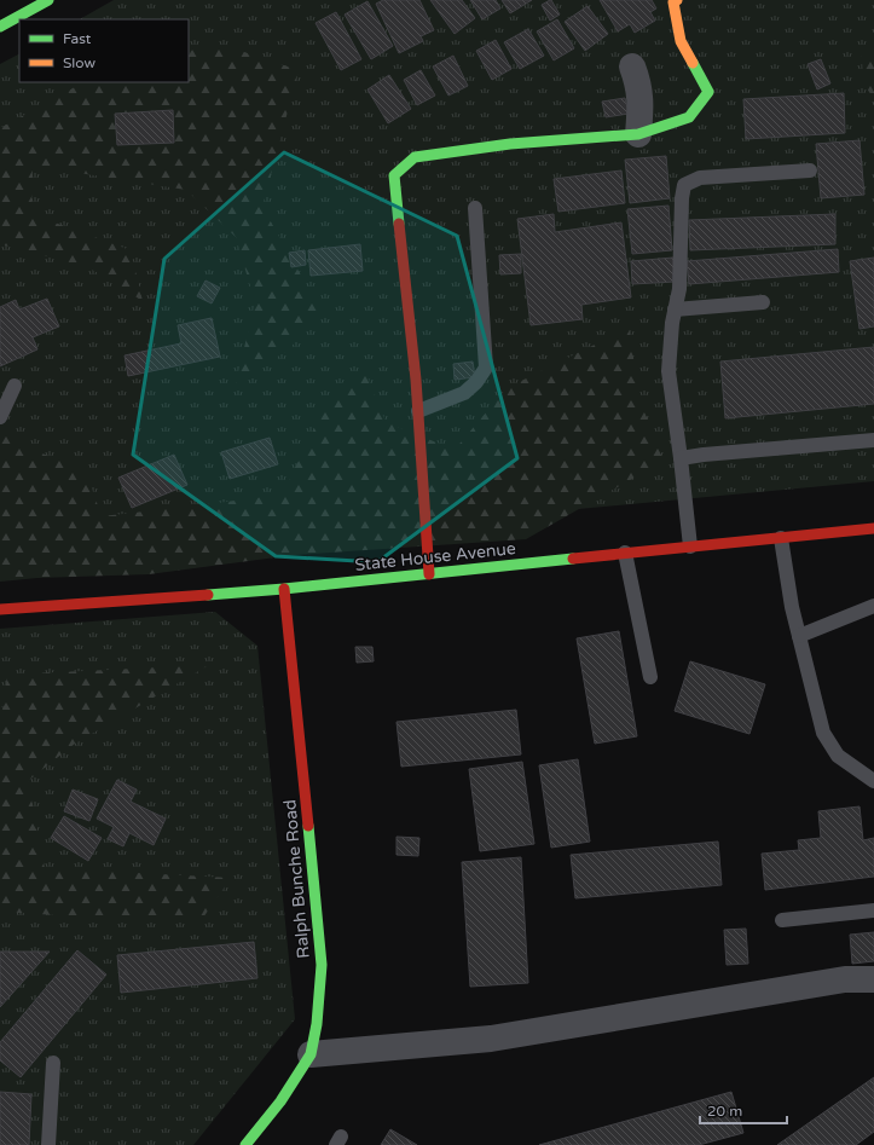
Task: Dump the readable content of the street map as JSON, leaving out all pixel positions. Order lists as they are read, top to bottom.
{
  "streets": {
    "street": ["State House Avenue", "Ralph Bunche Road"]
  },
  "crossings": [
    ["State House Avenue", "Ralph Bunche Road"]
  ],
  "legend": ["Fast", "Slow"],
  "scale_bar": "20 m"
}
